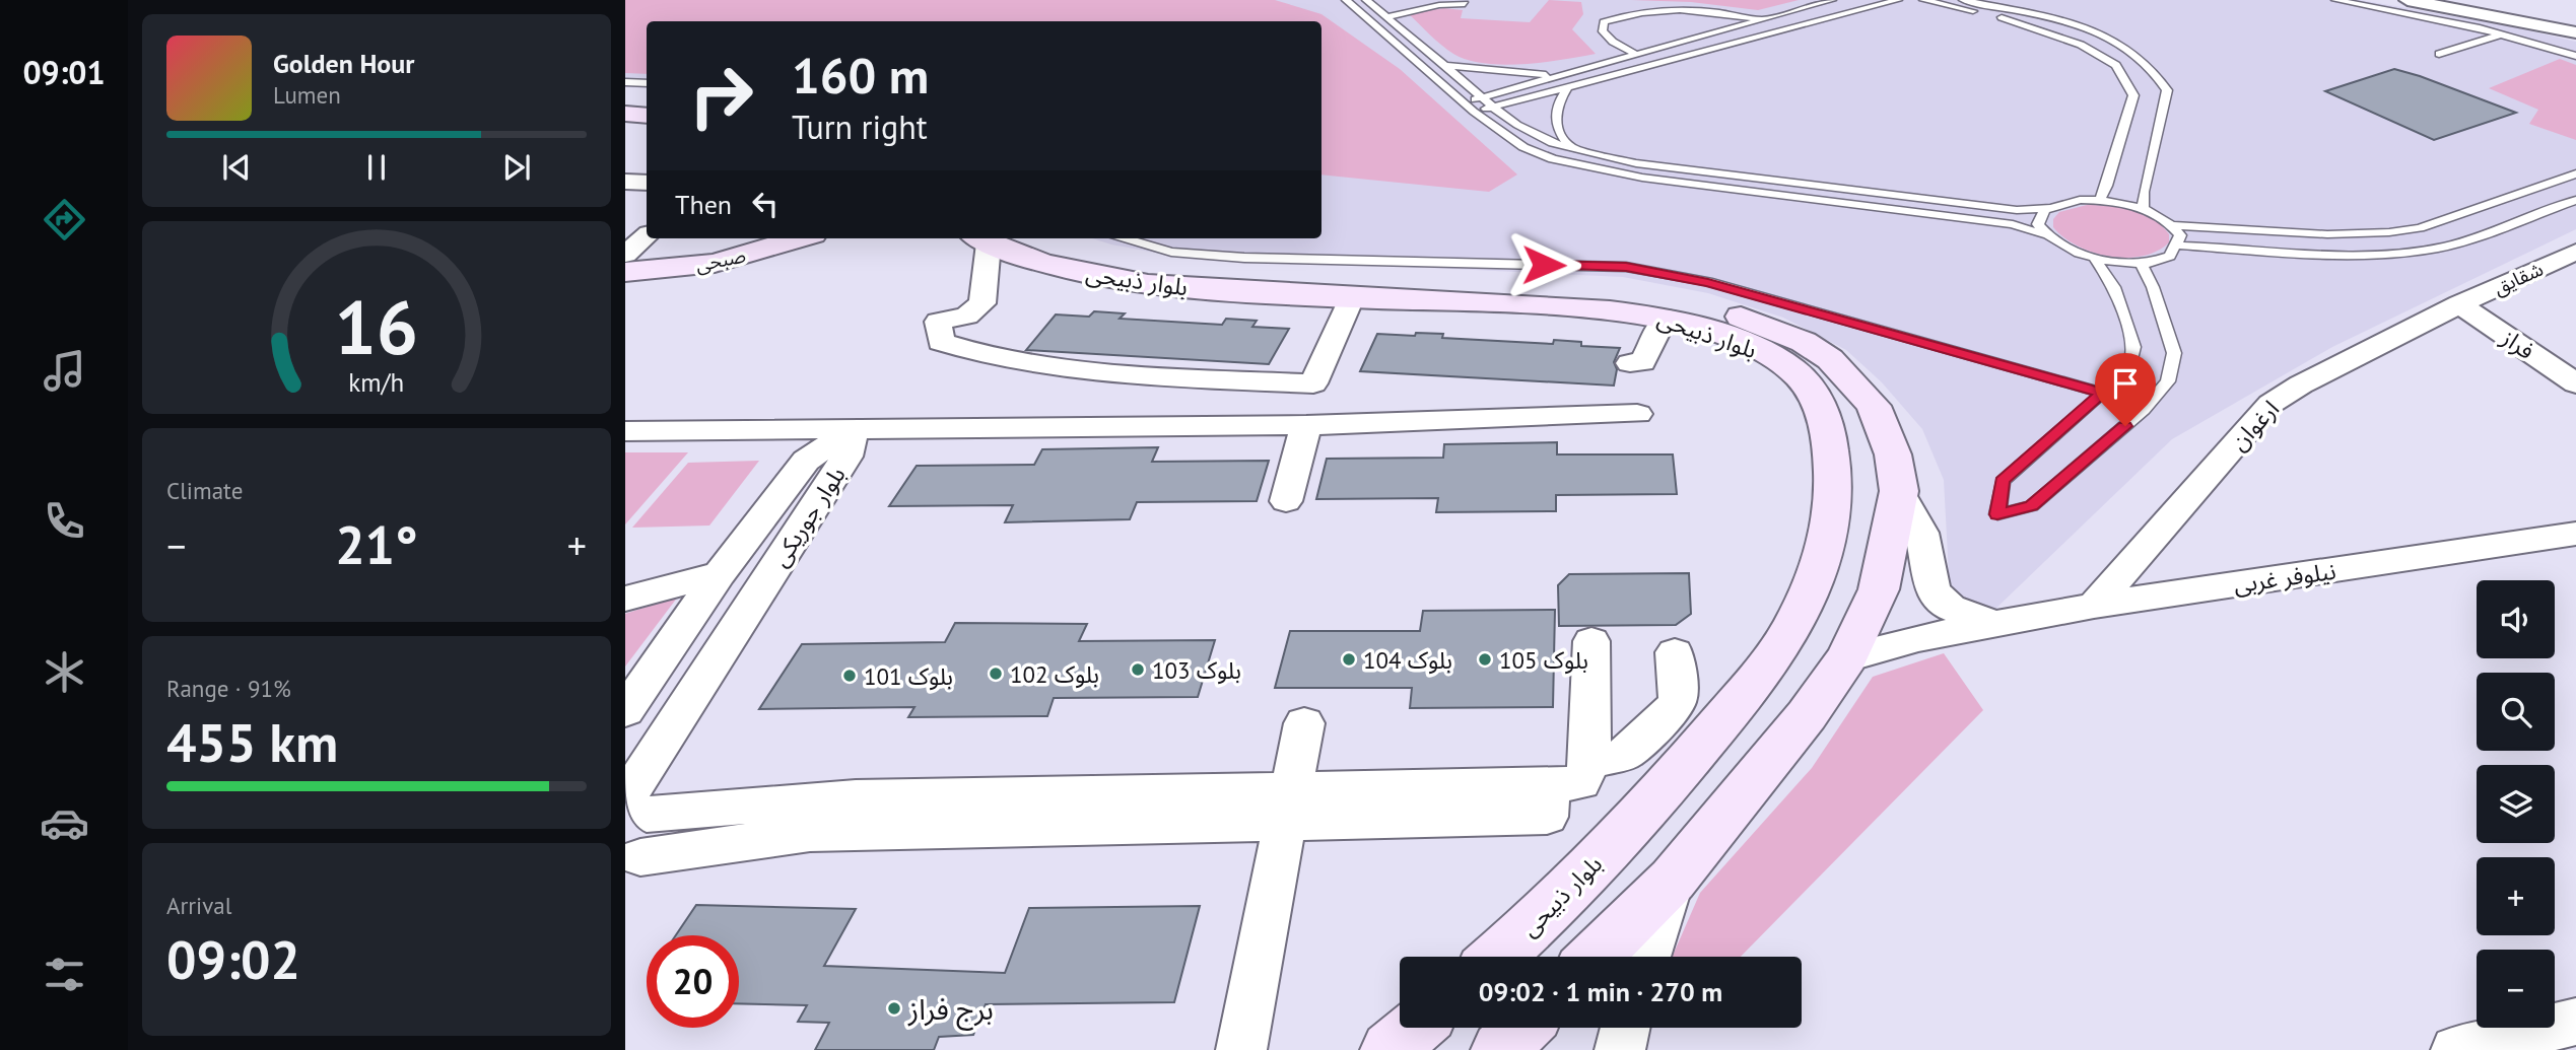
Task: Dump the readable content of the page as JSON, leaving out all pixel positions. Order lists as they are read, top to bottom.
{
  "streets": {
    "main road": ["صبحی", "بلوار ذبیحی"],
    "street": [
      "شقایق",
      "فراز",
      "ارغوان",
      "بلوار جوریکی",
      "نیلوفر غربی"
    ]
  },
  "crossings": [
    ["شقایق", "فراز"],
    ["شقایق", "ارغوان"],
    ["بلوار ذبیحی", "نیلوفر غربی"],
    ["فراز", "ارغوان"],
    ["ارغوان", "نیلوفر غربی"]
  ],
  "places": [
    "بلوک 104",
    "بلوک 105",
    "بلوک 103",
    "بلوک 102",
    "بلوک 101",
    "برج فراز"
  ],
  "page": {
    "tabs": "09:01",
    "turn": ["160 m", "Turn right"],
    "song": ["Golden Hour", "Lumen"],
    "then": "Then",
    "tile": [
      "Climate",
      ["Range · 91%", "455 km"],
      ["Arrival", "09:02"]
    ],
    "heat": ["−", "21°", "+"],
    "map_buttons": ["+", "−"],
    "limit": "20",
    "trip": "09:02 · 1 min · 270 m",
    "gauge": ["16", "km/h"]
  }
}
